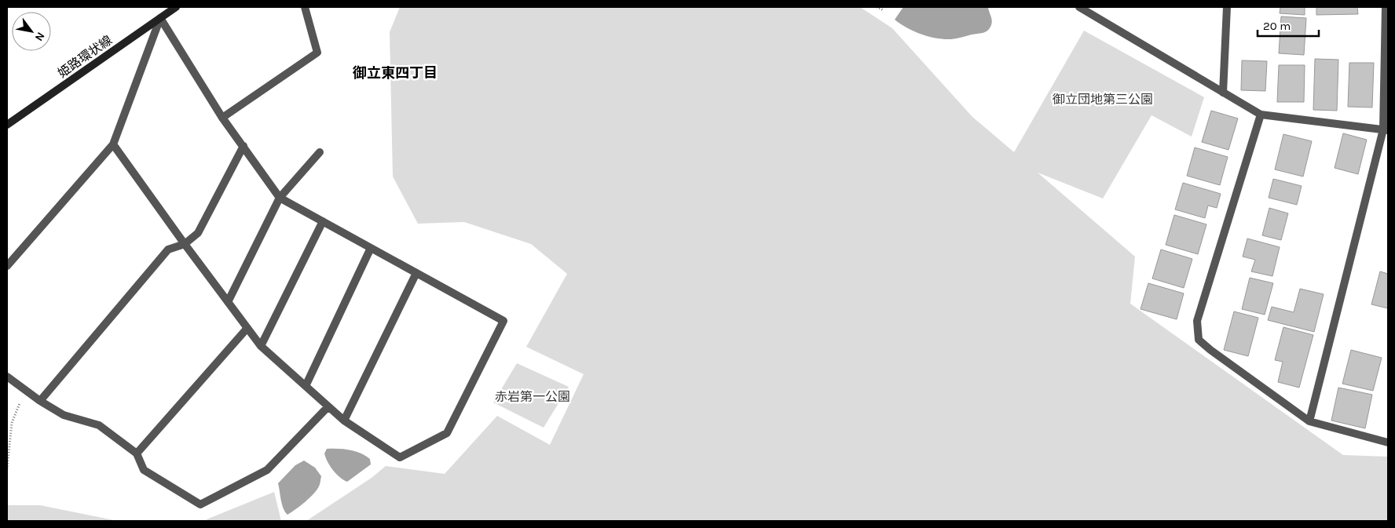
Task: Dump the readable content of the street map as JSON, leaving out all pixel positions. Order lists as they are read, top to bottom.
{
  "streets": {
    "main road": ["姫路環状線"]
  },
  "districts": ["御立東四丁目"],
  "parks": ["御立団地第三公園", "赤岩第一公園"],
  "scale_bar": "20 m",
  "north": "bottom right"
}
